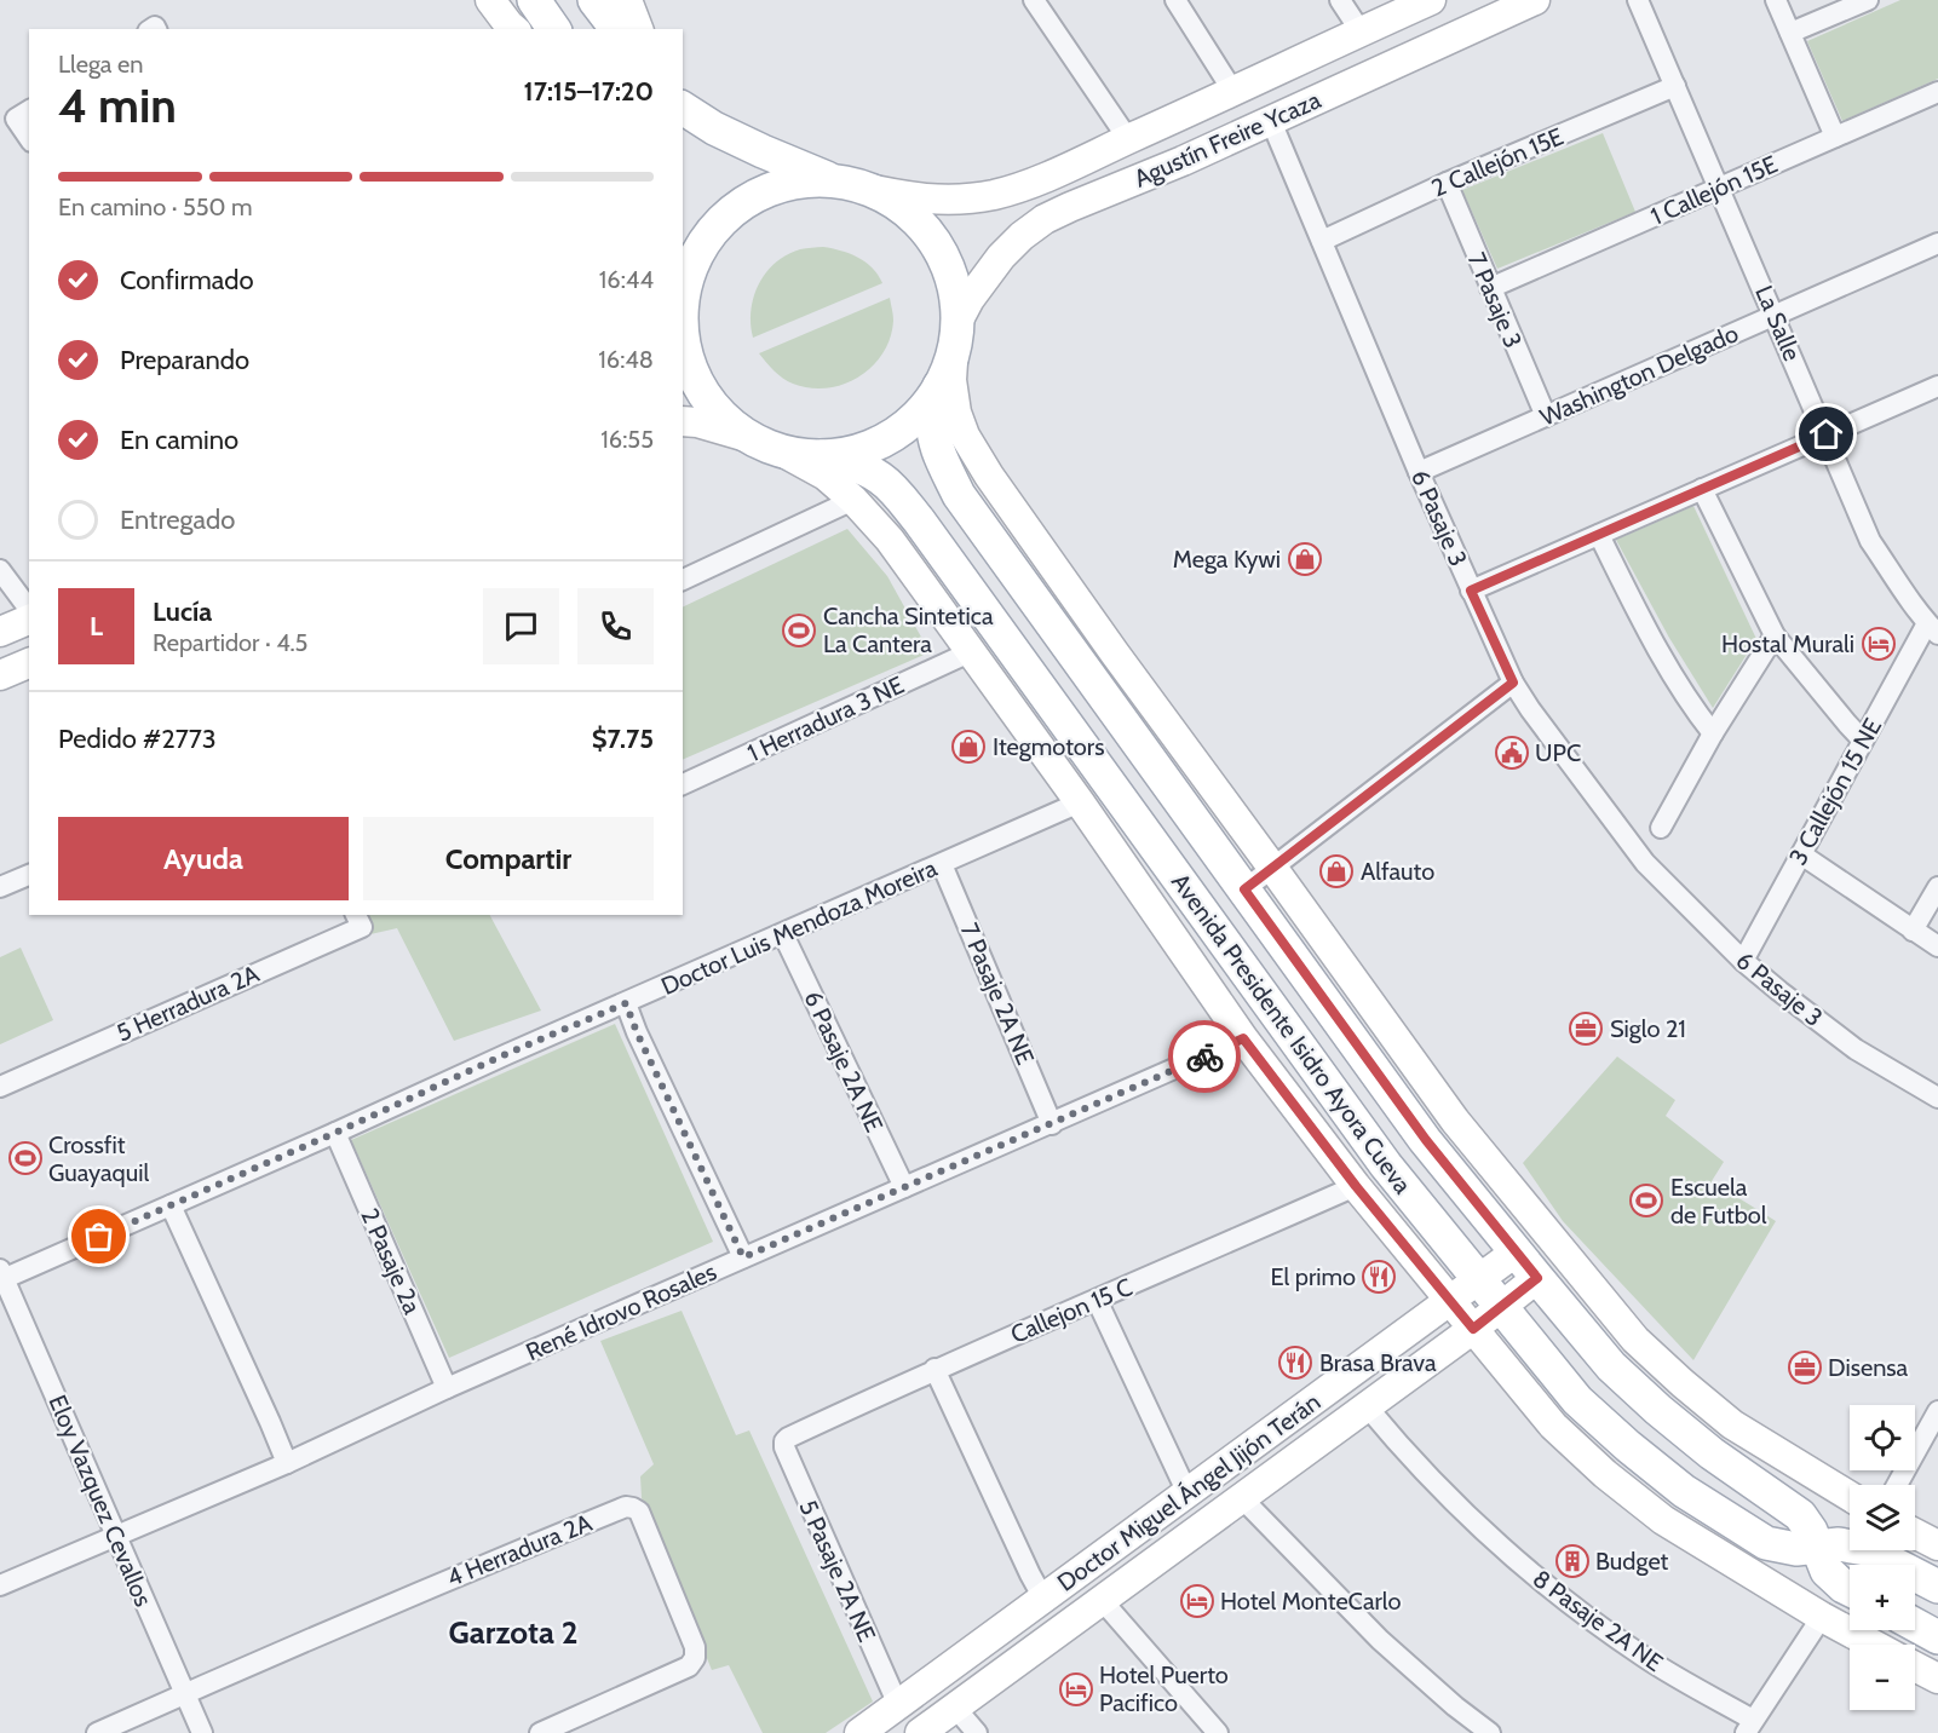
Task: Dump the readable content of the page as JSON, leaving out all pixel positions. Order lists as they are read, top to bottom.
{
  "streets": {
    "main road": ["Agustín Freire Ycaza", "Avenida Presidente Isidro Ayora Cueva", "Doctor Miguel Ángel Jijón Terán"],
    "street": [
      "2 Callejón 15E",
      "1 Callejón 15E",
      "7 Pasaje 3",
      "La Salle",
      "Washington Delgado",
      "6 Pasaje 3",
      "1 Herradura 3 NE",
      "3 Callejón 15 NE",
      "Doctor Luis Mendoza Moreira",
      "7 Pasaje 2A NE",
      "5 Herradura 2A",
      "6 Pasaje 2A NE",
      "2 Pasaje 2a",
      "Callejon 15 C",
      "René Idrovo Rosales",
      "Eloy Vazquez Cevallos",
      "4 Herradura 2A",
      "5 Pasaje 2A NE",
      "8 Pasaje 2A NE"
    ]
  },
  "crossings": [
    ["Agustín Freire Ycaza", "6 Pasaje 3"],
    ["2 Callejón 15E", "7 Pasaje 3"],
    ["2 Callejón 15E", "La Salle"],
    ["2 Callejón 15E", "6 Pasaje 3"],
    ["1 Callejón 15E", "7 Pasaje 3"],
    ["1 Callejón 15E", "La Salle"],
    ["7 Pasaje 3", "Washington Delgado"],
    ["La Salle", "Washington Delgado"],
    ["La Salle", "3 Callejón 15 NE"],
    ["Washington Delgado", "6 Pasaje 3"],
    ["6 Pasaje 3", "3 Callejón 15 NE"],
    ["1 Herradura 3 NE", "Avenida Presidente Isidro Ayora Cueva"],
    ["Doctor Luis Mendoza Moreira", "7 Pasaje 2A NE"],
    ["Doctor Luis Mendoza Moreira", "Avenida Presidente Isidro Ayora Cueva"],
    ["Doctor Luis Mendoza Moreira", "6 Pasaje 2A NE"],
    ["Doctor Luis Mendoza Moreira", "2 Pasaje 2a"],
    ["Doctor Luis Mendoza Moreira", "Eloy Vazquez Cevallos"],
    ["7 Pasaje 2A NE", "René Idrovo Rosales"],
    ["Avenida Presidente Isidro Ayora Cueva", "Callejon 15 C"],
    ["Avenida Presidente Isidro Ayora Cueva", "René Idrovo Rosales"],
    ["Avenida Presidente Isidro Ayora Cueva", "Doctor Miguel Ángel Jijón Terán"],
    ["6 Pasaje 2A NE", "René Idrovo Rosales"],
    ["2 Pasaje 2a", "René Idrovo Rosales"],
    ["Callejon 15 C", "5 Pasaje 2A NE"],
    ["René Idrovo Rosales", "Eloy Vazquez Cevallos"],
    ["Doctor Miguel Ángel Jijón Terán", "5 Pasaje 2A NE"],
    ["Doctor Miguel Ángel Jijón Terán", "8 Pasaje 2A NE"],
    ["Eloy Vazquez Cevallos", "4 Herradura 2A"]
  ],
  "districts": ["Garzota 2"],
  "places": {
    "shop": ["Mega Kywi", "Itegmotors", "Alfauto"],
    "sports": ["Cancha Sintetica La Cantera", "Crossfit Guayaquil", "Escuela de Futbol"],
    "hotel": ["Hostal Murali", "Hotel MonteCarlo", "Hotel Puerto Pacifico"],
    "public building": ["UPC"],
    "office": ["Siglo 21", "Disensa"],
    "restaurant": ["El primo", "Brasa Brava"],
    "building": ["Budget"]
  },
  "page": {
    "heading": ["4 min", "Llega en", "17:15–17:20"],
    "panel": [
      "Lucía",
      "Repartidor · 4.5",
      "Pedido #2773",
      "$7.75"
    ],
    "bar": "En camino · 550 m",
    "list": [
      ["Confirmado", "16:44"],
      ["Preparando", "16:48"],
      ["En camino", "16:55"],
      "Entregado"
    ],
    "round": "L",
    "buttons": ["Ayuda", "Compartir"],
    "map_buttons": ["+", "−"]
  }
}
